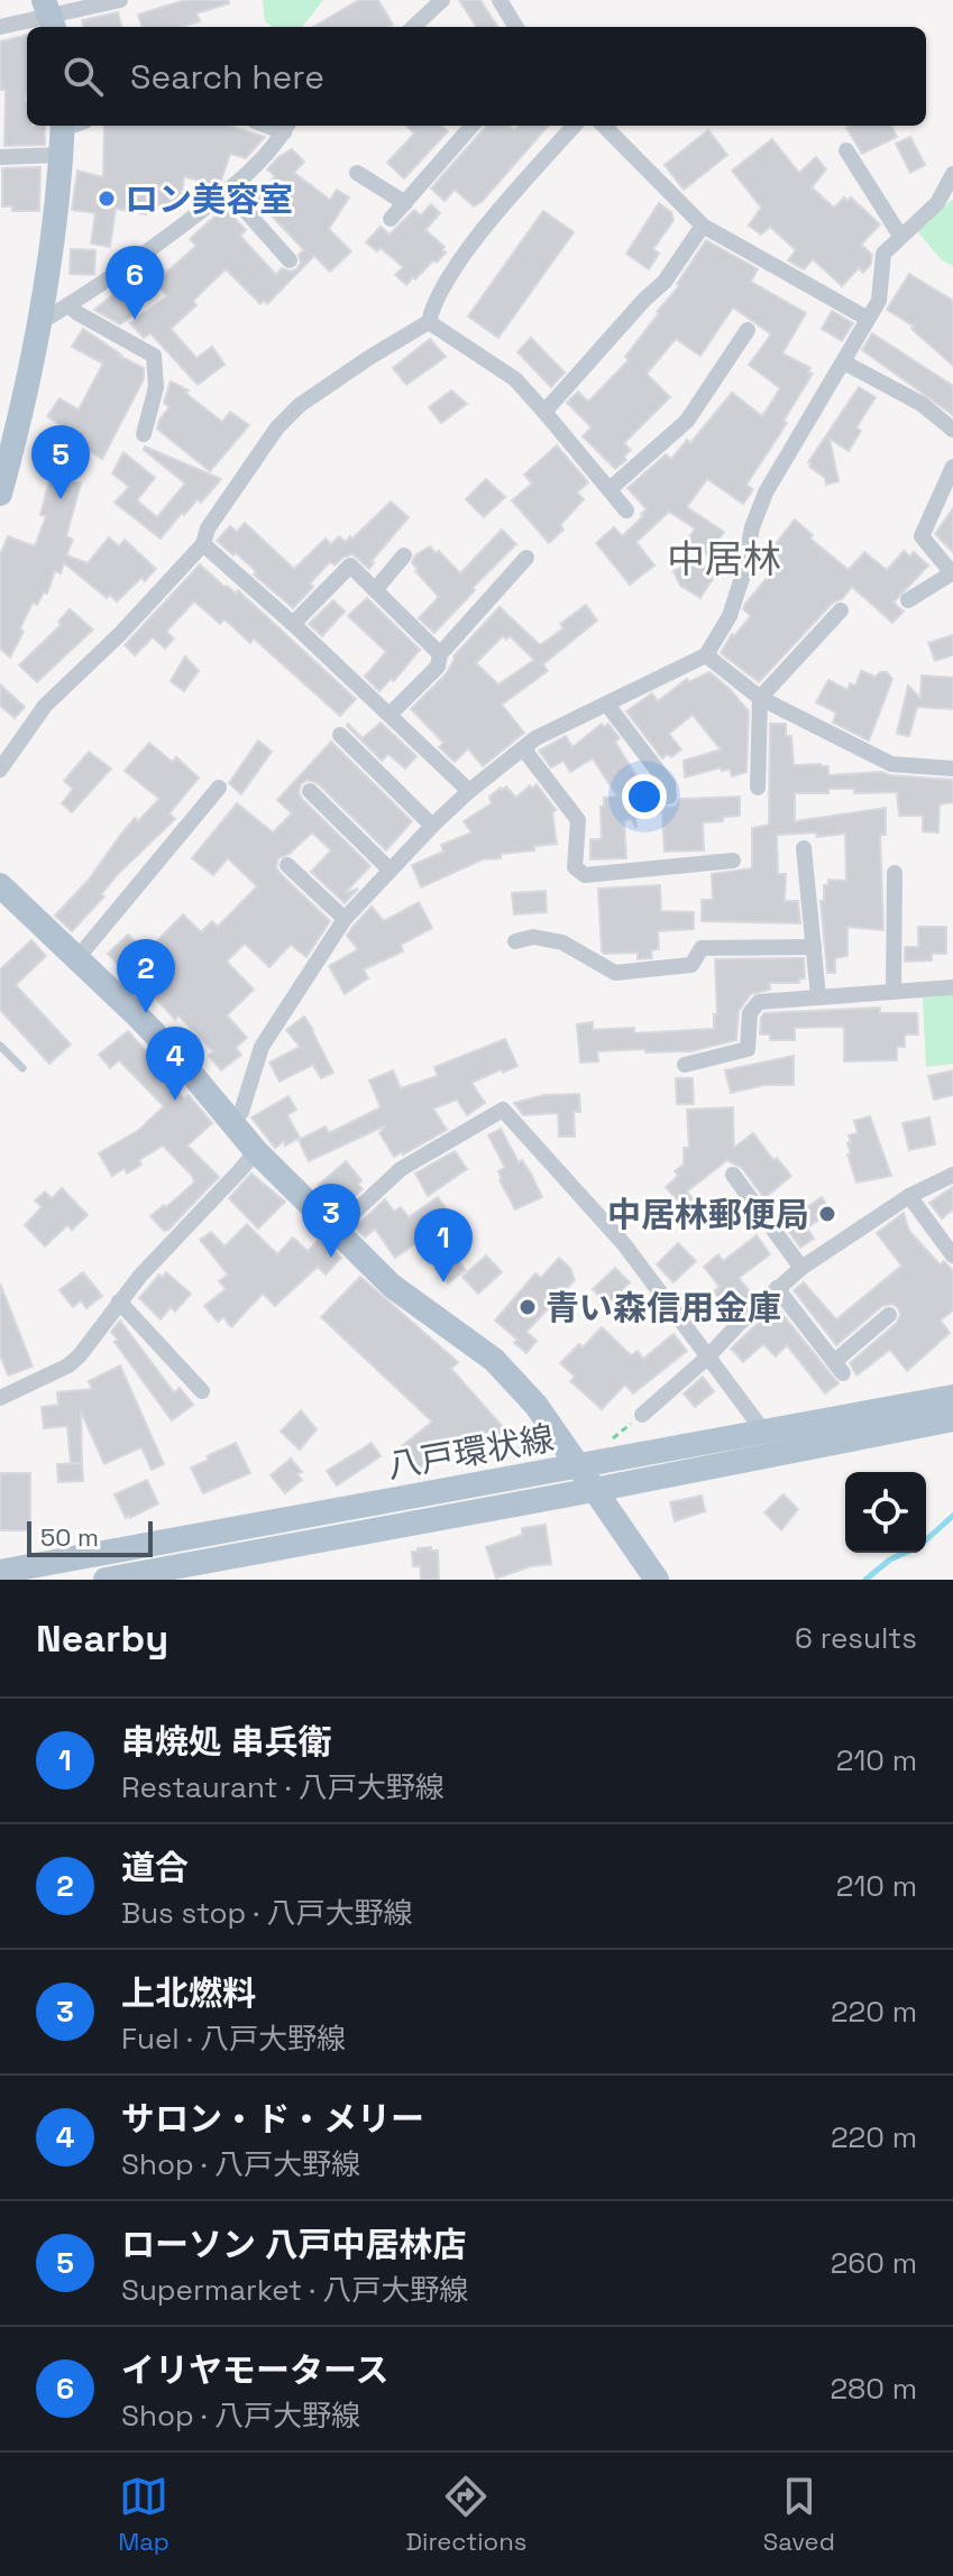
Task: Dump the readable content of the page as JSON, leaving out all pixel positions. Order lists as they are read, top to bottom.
{
  "streets": {
    "main road": ["八戸環状線"]
  },
  "districts": ["中居林"],
  "places": ["ロン美容室", "中居林郵便局", "青い森信用金庫"],
  "scale_bar": "50 m",
  "page": {
    "search": "Search here",
    "pins": [
      "6",
      "5",
      "2",
      "4",
      "3",
      "1"
    ],
    "scale": "50 m",
    "heading": ["Nearby", "6 results"],
    "list": [
      {
        "mark": "1",
        "name": "串焼処 串兵衛",
        "note": "Restaurant · 八戸大野線",
        "value": "210 m"
      },
      {
        "mark": "2",
        "name": "道合",
        "note": "Bus stop · 八戸大野線",
        "value": "210 m"
      },
      {
        "mark": "3",
        "name": "上北燃料",
        "note": "Fuel · 八戸大野線",
        "value": "220 m"
      },
      {
        "mark": "4",
        "name": "サロン・ド・メリー",
        "note": "Shop · 八戸大野線",
        "value": "220 m"
      },
      {
        "mark": "5",
        "name": "ローソン 八戸中居林店",
        "note": "Supermarket · 八戸大野線",
        "value": "260 m"
      },
      {
        "mark": "6",
        "name": "イリヤモータース",
        "note": "Shop · 八戸大野線",
        "value": "280 m"
      }
    ],
    "nav": ["Map", "Directions", "Saved"]
  }
}
